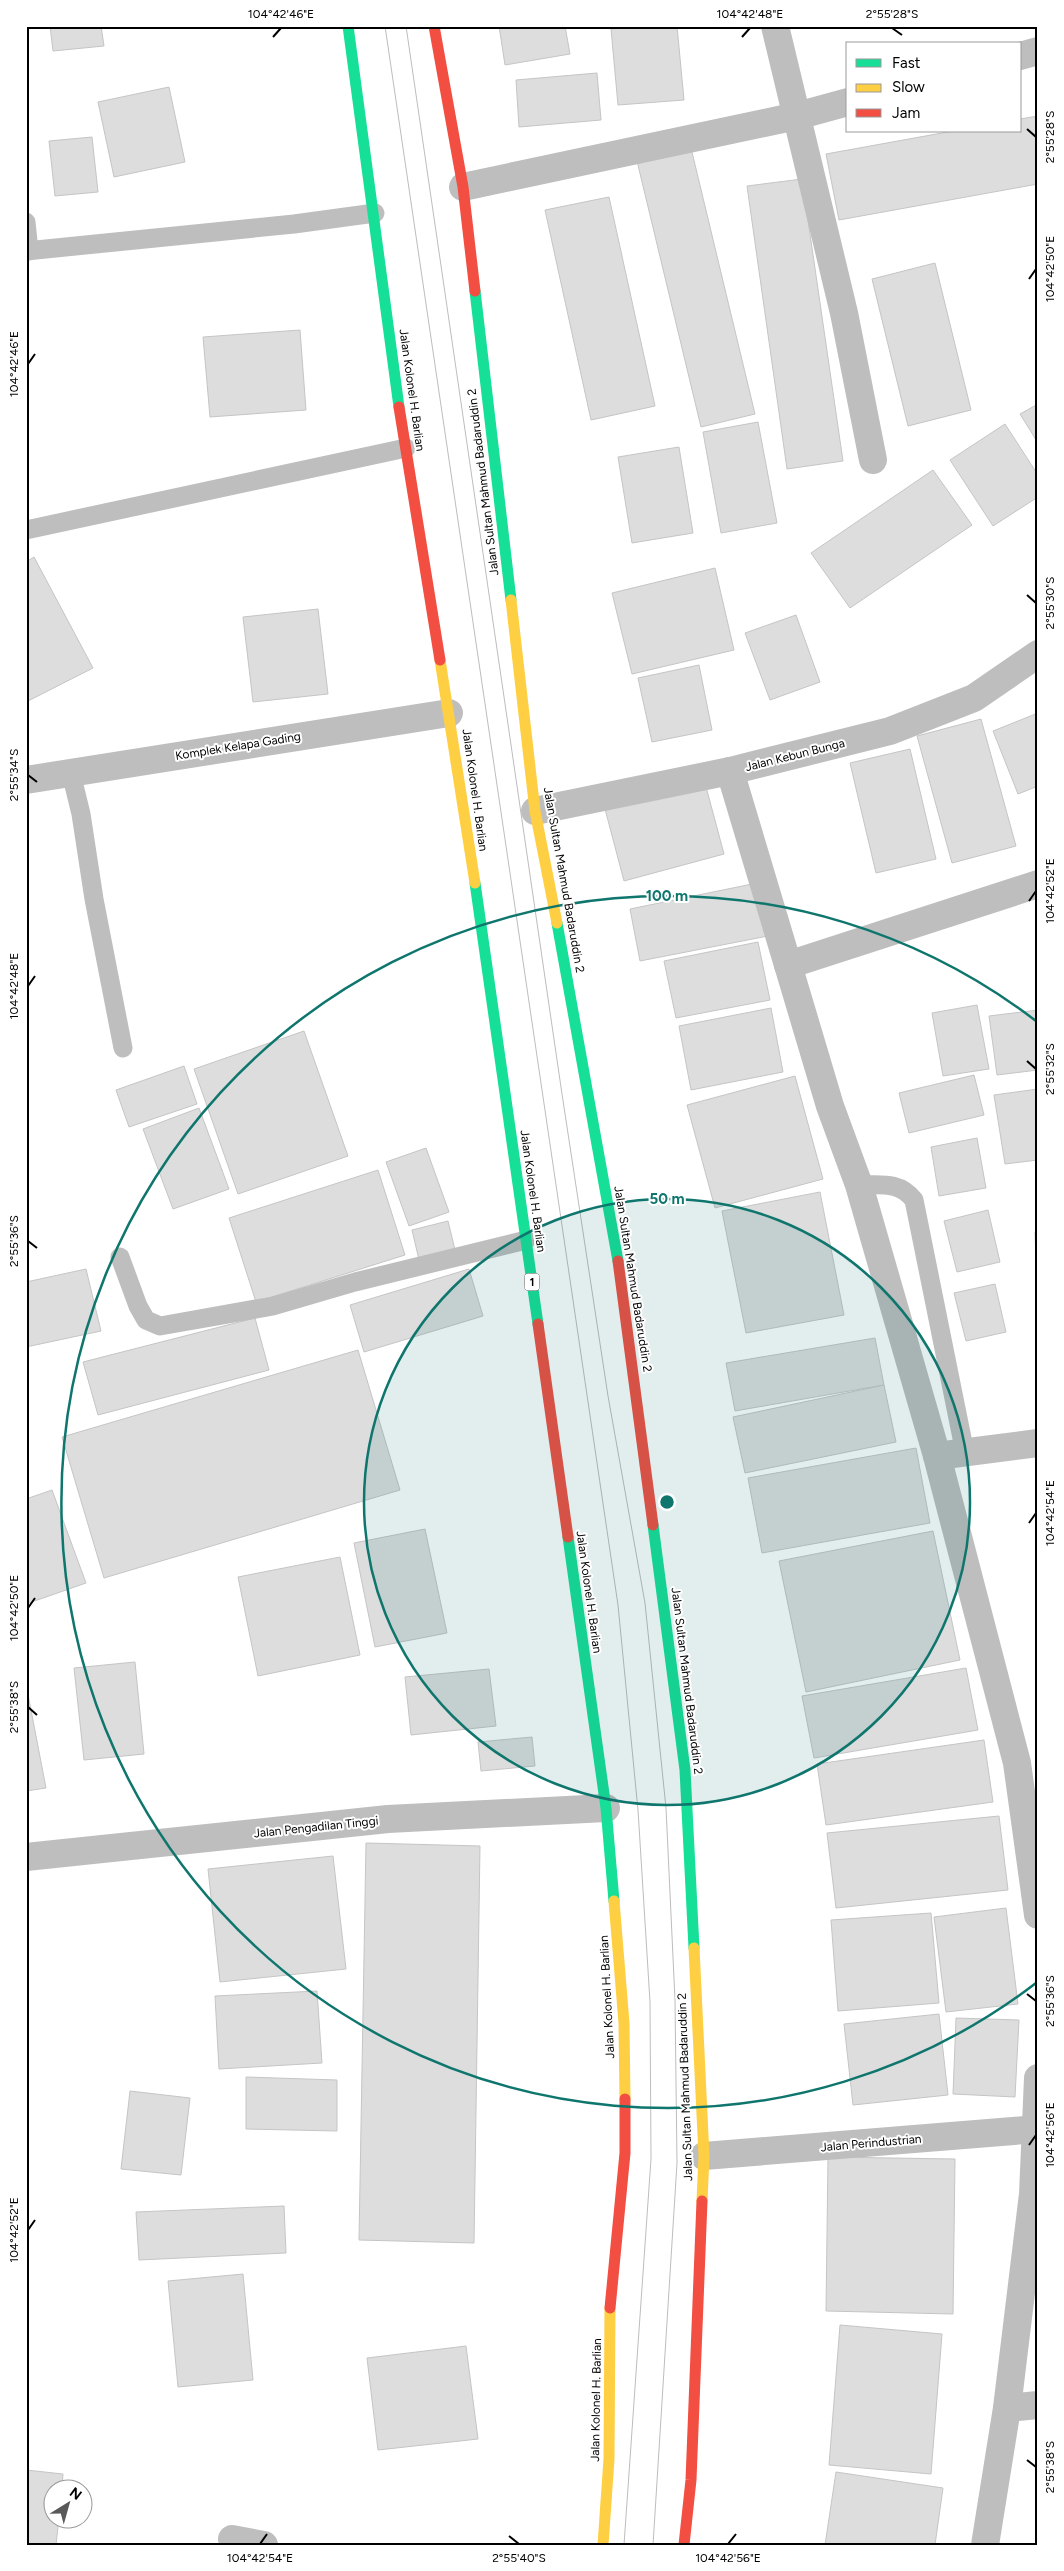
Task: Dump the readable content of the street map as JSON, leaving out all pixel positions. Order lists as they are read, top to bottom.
{
  "streets": {
    "highway": ["Jalan Kolonel H. Barlian", "Jalan Sultan Mahmud Badaruddin 2", "1"],
    "street": [
      "Komplek Kelapa Gading",
      "Jalan Kebun Bunga",
      "Jalan Pengadilan Tinggi",
      "Jalan Perindustrian"
    ]
  },
  "crossings": [
    ["Jalan Kolonel H. Barlian", "Komplek Kelapa Gading"],
    ["Jalan Kolonel H. Barlian", "Jalan Pengadilan Tinggi"],
    ["Jalan Sultan Mahmud Badaruddin 2", "Jalan Kebun Bunga"],
    ["Jalan Sultan Mahmud Badaruddin 2", "Jalan Perindustrian"]
  ],
  "legend": ["Fast", "Slow", "Jam"],
  "north": "top right",
  "coordinates": [
    "104°42'46\"E",
    "104°42'48\"E",
    "2°55'28\"S",
    "104°42'50\"E",
    "2°55'30\"S",
    "2°55'34\"S",
    "104°42'52\"E",
    "2°55'32\"S",
    "2°55'36\"S",
    "104°42'54\"E",
    "2°55'38\"S",
    "104°42'56\"E",
    "2°55'40\"S"
  ],
  "rings": ["100 m", "50 m"]
}
